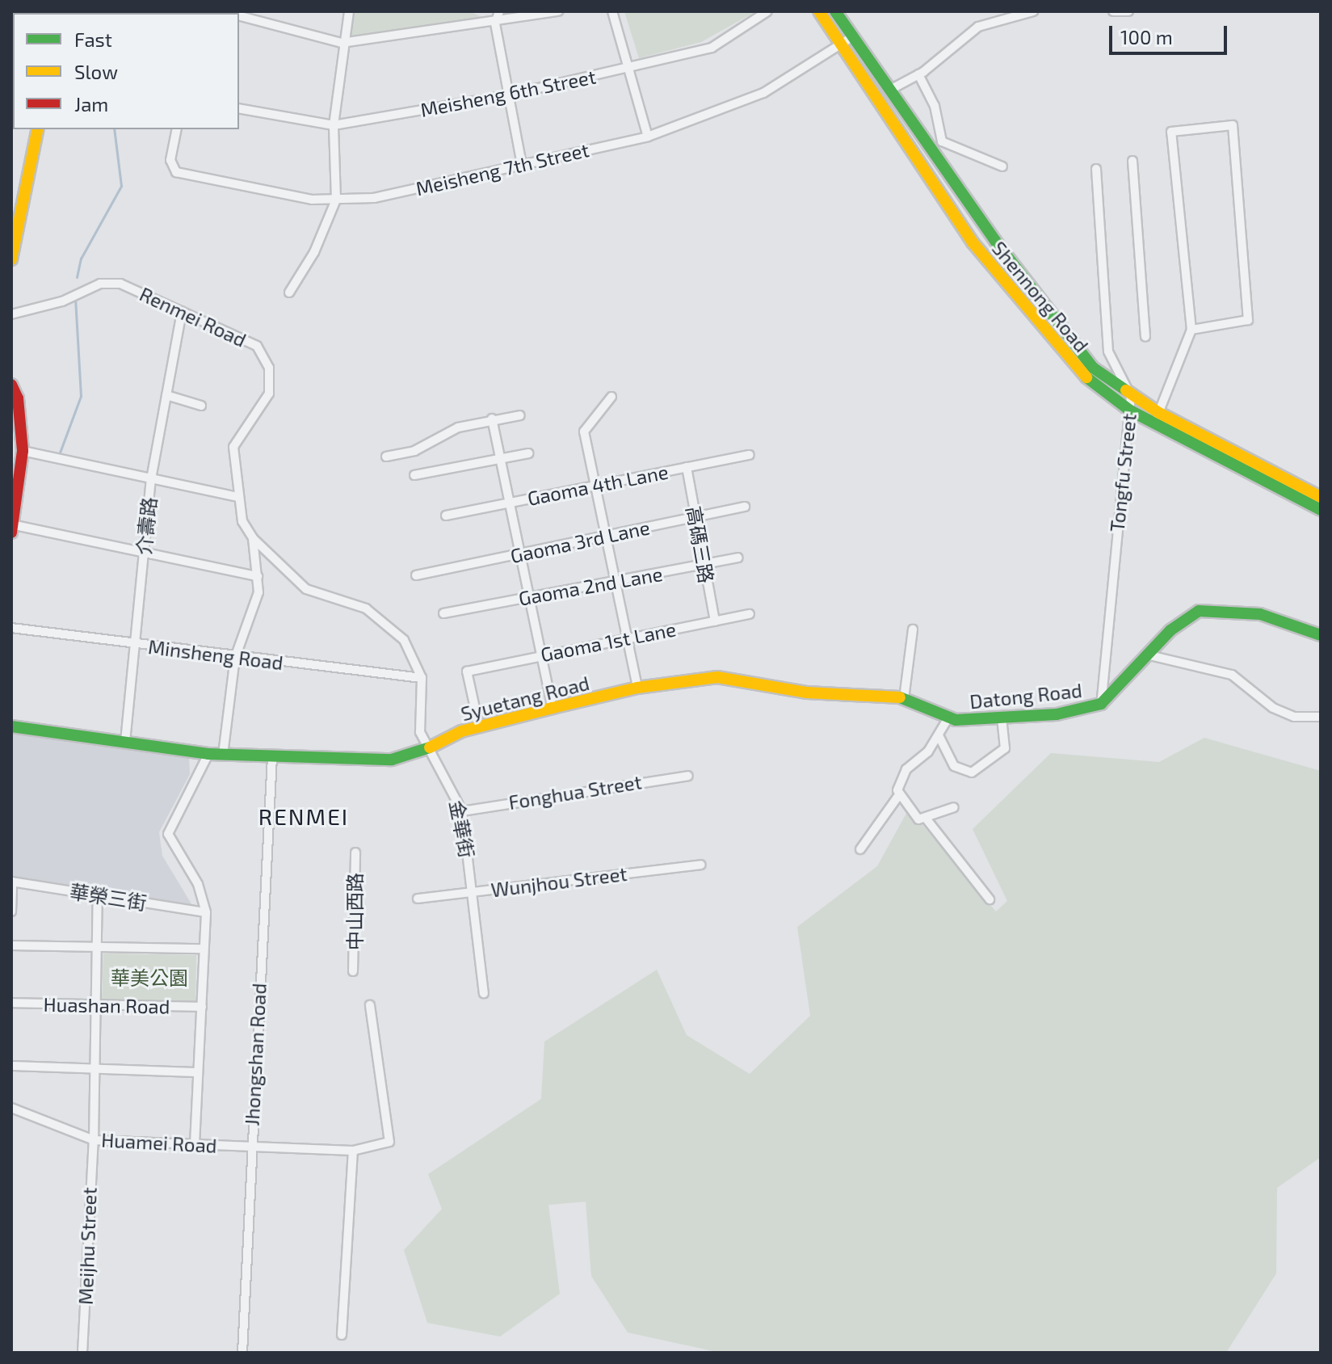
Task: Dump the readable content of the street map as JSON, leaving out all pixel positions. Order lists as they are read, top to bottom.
{
  "streets": {
    "street": [
      "Meisheng 6th Street",
      "Meisheng 7th Street",
      "Shennong Road",
      "Renmei Road",
      "Tongfu Street",
      "Gaoma 4th Lane",
      "介壽路",
      "Gaoma 3rd Lane",
      "高碼三路",
      "Gaoma 2nd Lane",
      "Gaoma 1st Lane",
      "Minsheng Road",
      "Datong Road",
      "Syuetang Road",
      "Fonghua Street",
      "金華街",
      "Wunjhou Street",
      "華榮三街",
      "中山西路",
      "Huashan Road",
      "Jhongshan Road",
      "Huamei Road",
      "Meijhu Street"
    ]
  },
  "crossings": [
    ["Meisheng 7th Street", "Shennong Road"],
    ["Shennong Road", "Tongfu Street"],
    ["Renmei Road", "介壽路"],
    ["Renmei Road", "Minsheng Road"],
    ["Renmei Road", "Syuetang Road"],
    ["Renmei Road", "金華街"],
    ["Tongfu Street", "Datong Road"],
    ["Gaoma 4th Lane", "高碼三路"],
    ["介壽路", "Minsheng Road"],
    ["介壽路", "Syuetang Road"],
    ["Gaoma 3rd Lane", "高碼三路"],
    ["高碼三路", "Gaoma 2nd Lane"],
    ["高碼三路", "Gaoma 1st Lane"],
    ["Gaoma 1st Lane", "Syuetang Road"],
    ["Datong Road", "Syuetang Road"],
    ["Syuetang Road", "金華街"],
    ["Syuetang Road", "Jhongshan Road"],
    ["Fonghua Street", "金華街"],
    ["金華街", "Wunjhou Street"],
    ["華榮三街", "Meijhu Street"],
    ["Huashan Road", "Meijhu Street"],
    ["Jhongshan Road", "Huamei Road"],
    ["Huamei Road", "Meijhu Street"]
  ],
  "districts": ["RENMEI"],
  "parks": ["華美公園"],
  "legend": ["Fast", "Slow", "Jam"],
  "scale_bar": "100 m"
}
